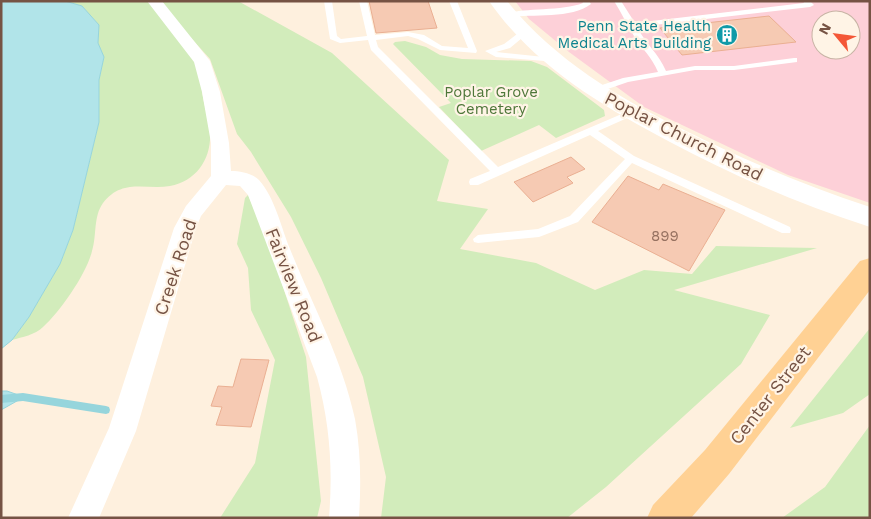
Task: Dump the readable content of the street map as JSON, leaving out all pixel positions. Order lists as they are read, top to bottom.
{
  "streets": {
    "main road": ["Center Street"],
    "street": ["Poplar Church Road", "Creek Road", "Fairview Road"]
  },
  "crossings": [
    ["Creek Road", "Fairview Road"]
  ],
  "parks": ["Poplar Grove Cemetery"],
  "places": {
    "building": ["Penn State Health Medical Arts Building"]
  },
  "house_numbers": ["899"],
  "north": "top left"
}
